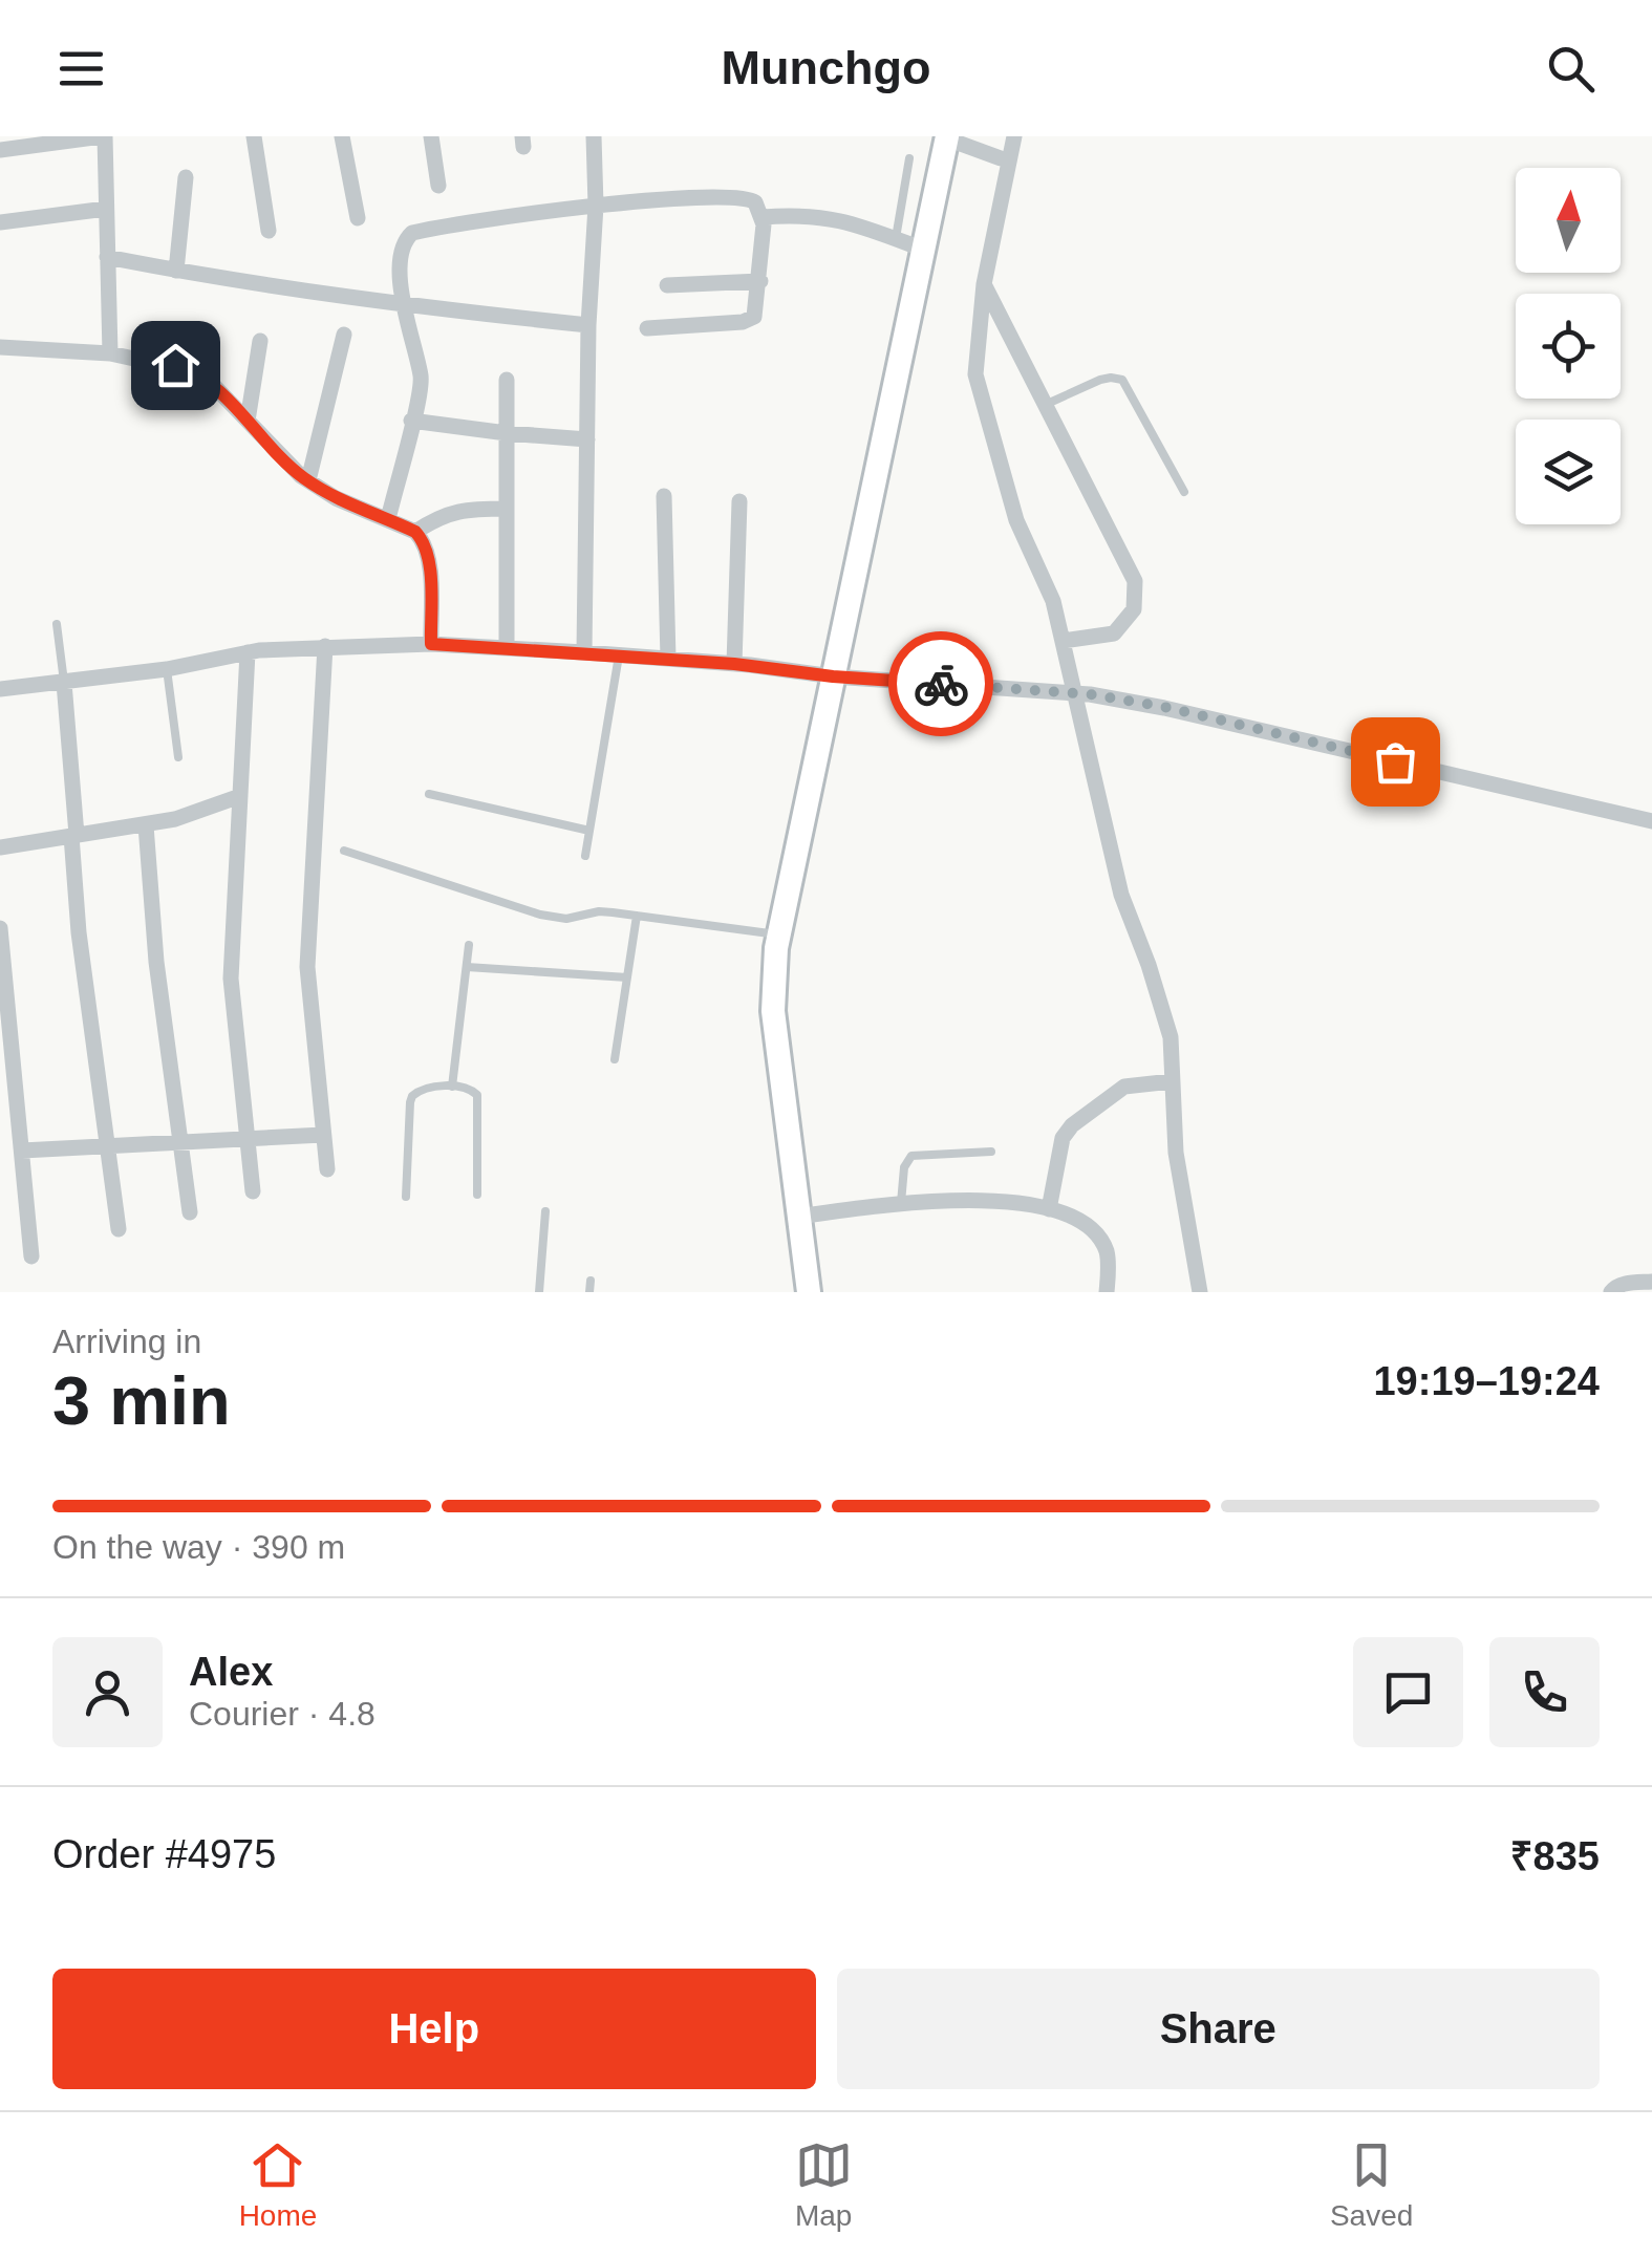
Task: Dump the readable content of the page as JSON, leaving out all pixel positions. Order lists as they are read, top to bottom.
{
  "north": "top",
  "page": {
    "header": "Munchgo",
    "heading": ["3 min", "Arriving in", "19:19–19:24"],
    "panel": [
      "Alex",
      "Courier · 4.8",
      "Order #4975",
      "₹835"
    ],
    "bar": "On the way · 390 m",
    "buttons": ["Help", "Share"],
    "tabs": ["Home", "Map", "Saved"]
  }
}
